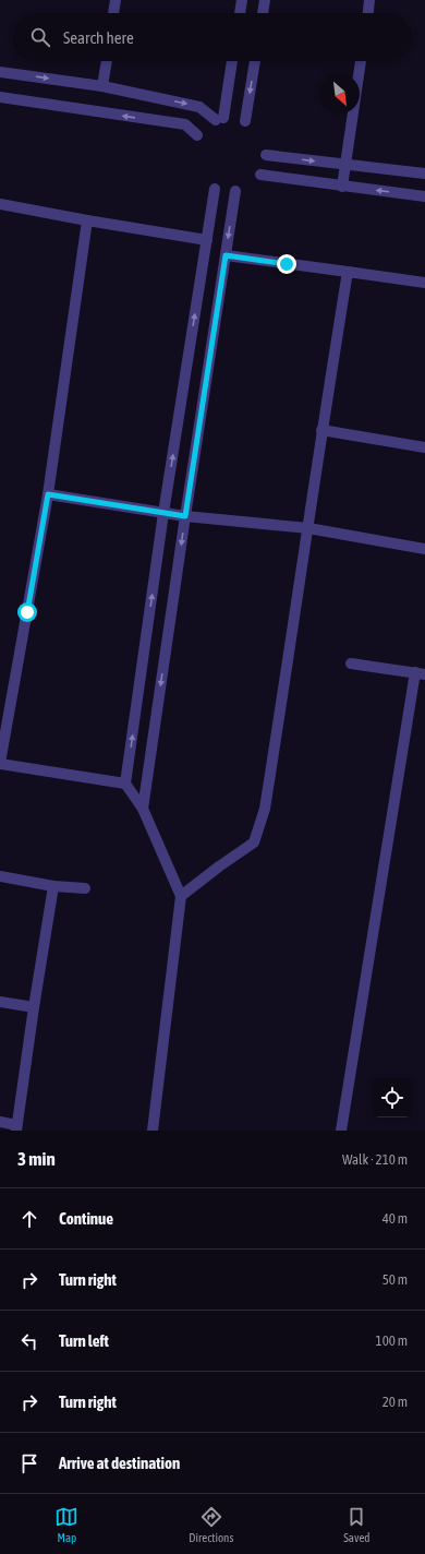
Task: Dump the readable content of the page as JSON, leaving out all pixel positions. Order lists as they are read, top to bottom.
{
  "north": "bottom right",
  "page": {
    "search": "Search here",
    "heading": ["3 min", "Walk · 210 m"],
    "list": [
      ["Continue", "40 m"],
      ["Turn right", "50 m"],
      ["Turn left", "100 m"],
      ["Turn right", "20 m"],
      "Arrive at destination"
    ],
    "nav": ["Map", "Directions", "Saved"]
  }
}
